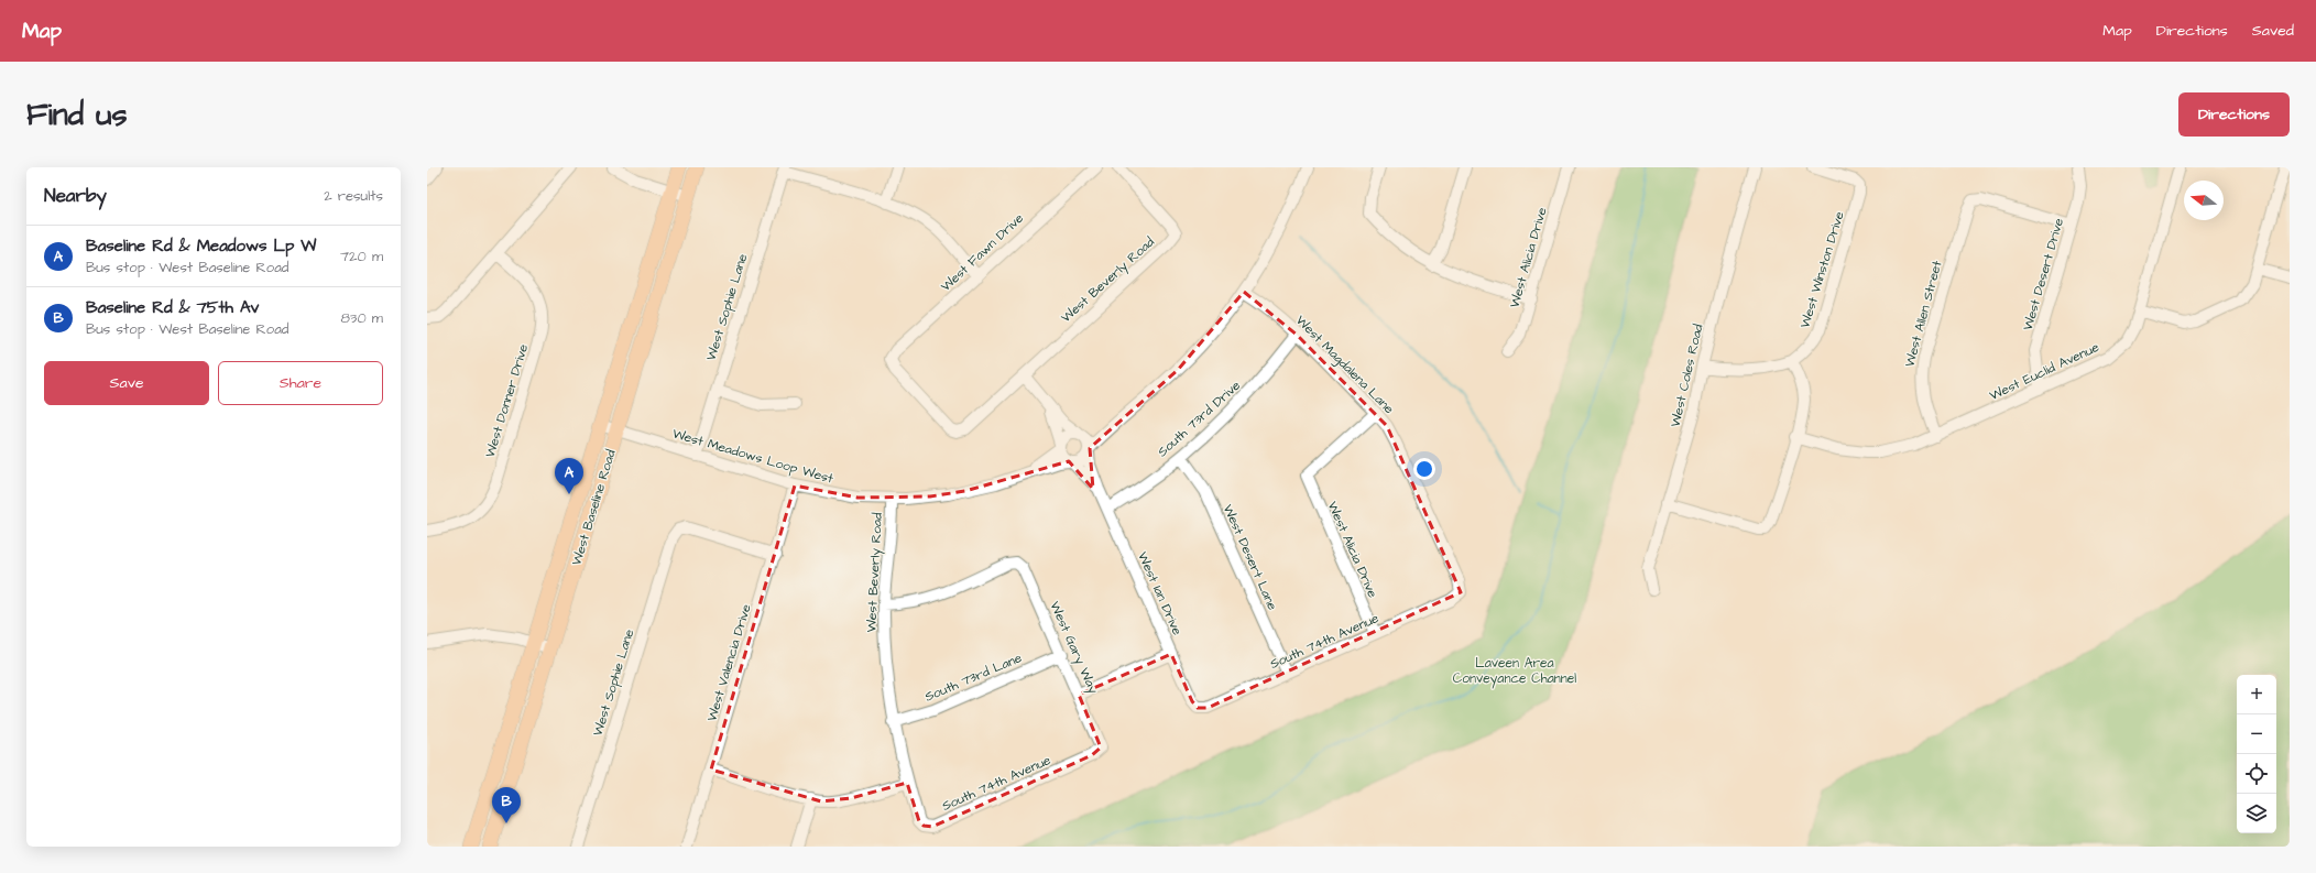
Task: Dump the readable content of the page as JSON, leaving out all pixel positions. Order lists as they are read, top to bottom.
{
  "streets": {
    "main road": ["West Baseline Road"],
    "street": [
      "West Fawn Drive",
      "West Alicia Drive",
      "West Winston Drive",
      "West Desert Drive",
      "West Beverly Road",
      "West Sophie Lane",
      "West Allen Street",
      "West Magdalena Lane",
      "West Euclid Avenue",
      "West Coles Road",
      "West Donner Drive",
      "South 73rd Drive",
      "West Meadows Loop West",
      "West Desert Lane",
      "West Ian Drive",
      "South 74th Avenue",
      "West Gary Way",
      "West Valencia Drive",
      "South 73rd Lane"
    ]
  },
  "crossings": [
    ["West Fawn Drive", "West Beverly Road"],
    ["West Alicia Drive", "West Magdalena Lane"],
    ["West Alicia Drive", "South 74th Avenue"],
    ["West Desert Drive", "West Allen Street"],
    ["West Desert Drive", "West Euclid Avenue"],
    ["West Beverly Road", "West Meadows Loop West"],
    ["West Beverly Road", "South 74th Avenue"],
    ["West Beverly Road", "West Gary Way"],
    ["West Beverly Road", "South 73rd Lane"],
    ["West Sophie Lane", "West Meadows Loop West"],
    ["West Sophie Lane", "West Valencia Drive"],
    ["West Allen Street", "West Euclid Avenue"],
    ["West Magdalena Lane", "South 73rd Drive"],
    ["West Magdalena Lane", "South 74th Avenue"],
    ["South 73rd Drive", "West Desert Lane"],
    ["South 73rd Drive", "West Ian Drive"],
    ["West Meadows Loop West", "West Baseline Road"],
    ["West Meadows Loop West", "West Ian Drive"],
    ["West Meadows Loop West", "West Valencia Drive"],
    ["West Desert Lane", "South 74th Avenue"],
    ["West Ian Drive", "South 74th Avenue"],
    ["South 74th Avenue", "West Gary Way"],
    ["West Gary Way", "South 73rd Lane"]
  ],
  "parks": ["Laveen Area Conveyance Channel"],
  "north": "left",
  "page": {
    "header": "Map",
    "nav": ["Map", "Directions", "Saved"],
    "buttons": [
      "Directions",
      ["Save", "Share"]
    ],
    "title": "Find us",
    "heading": ["Nearby", "2 results"],
    "list": [
      {
        "mark": "A",
        "name": "Baseline Rd & Meadows Lp W",
        "note": "Bus stop · West Baseline Road",
        "value": "720 m"
      },
      {
        "mark": "B",
        "name": "Baseline Rd & 75th Av",
        "note": "Bus stop · West Baseline Road",
        "value": "830 m"
      }
    ],
    "pins": ["A", "B"],
    "map_buttons": ["+", "−"]
  }
}
